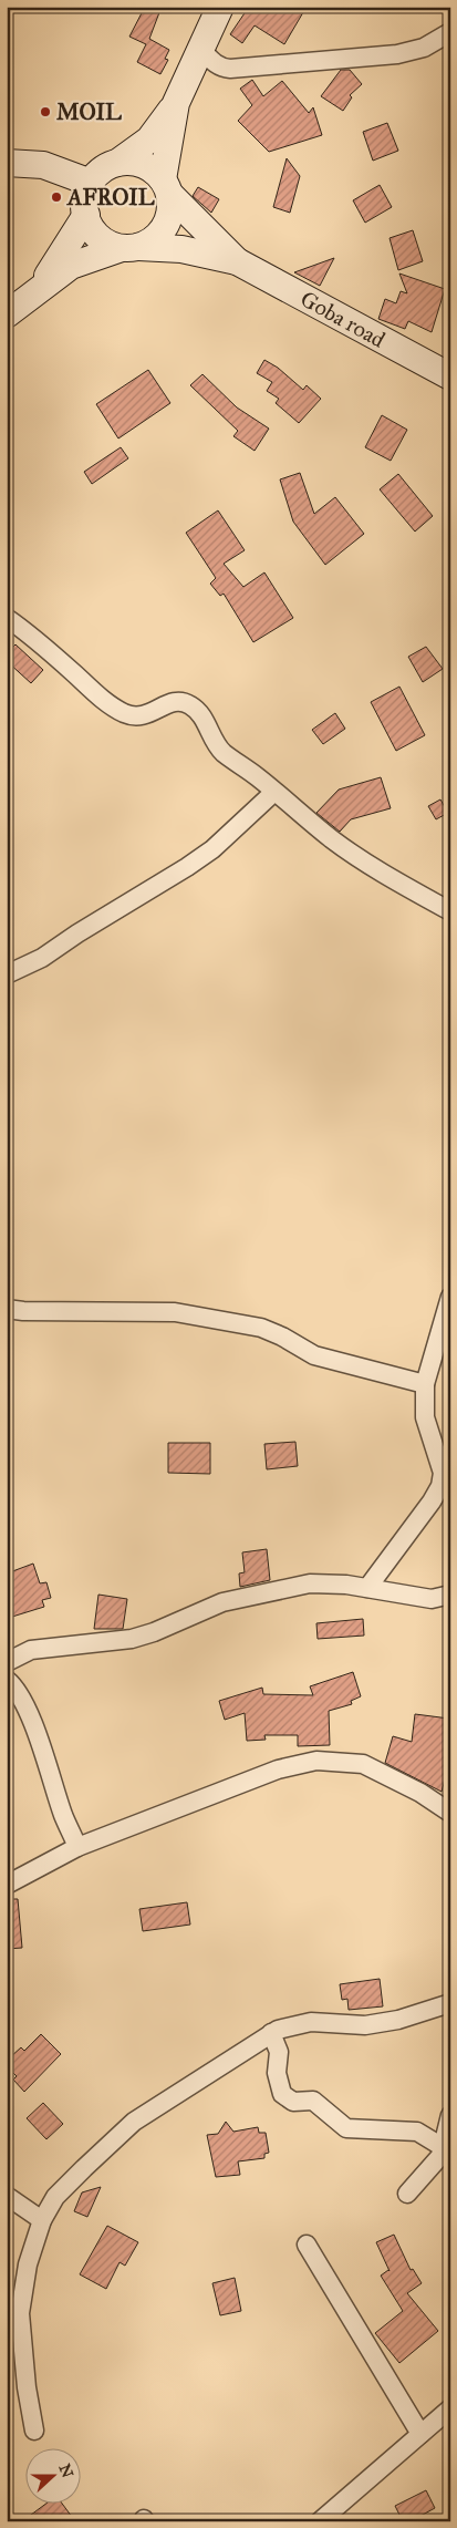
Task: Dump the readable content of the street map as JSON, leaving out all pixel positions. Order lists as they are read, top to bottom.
{
  "streets": {
    "street": ["Goba road"]
  },
  "places": ["MOIL", "AFROIL"],
  "north": "right"
}
